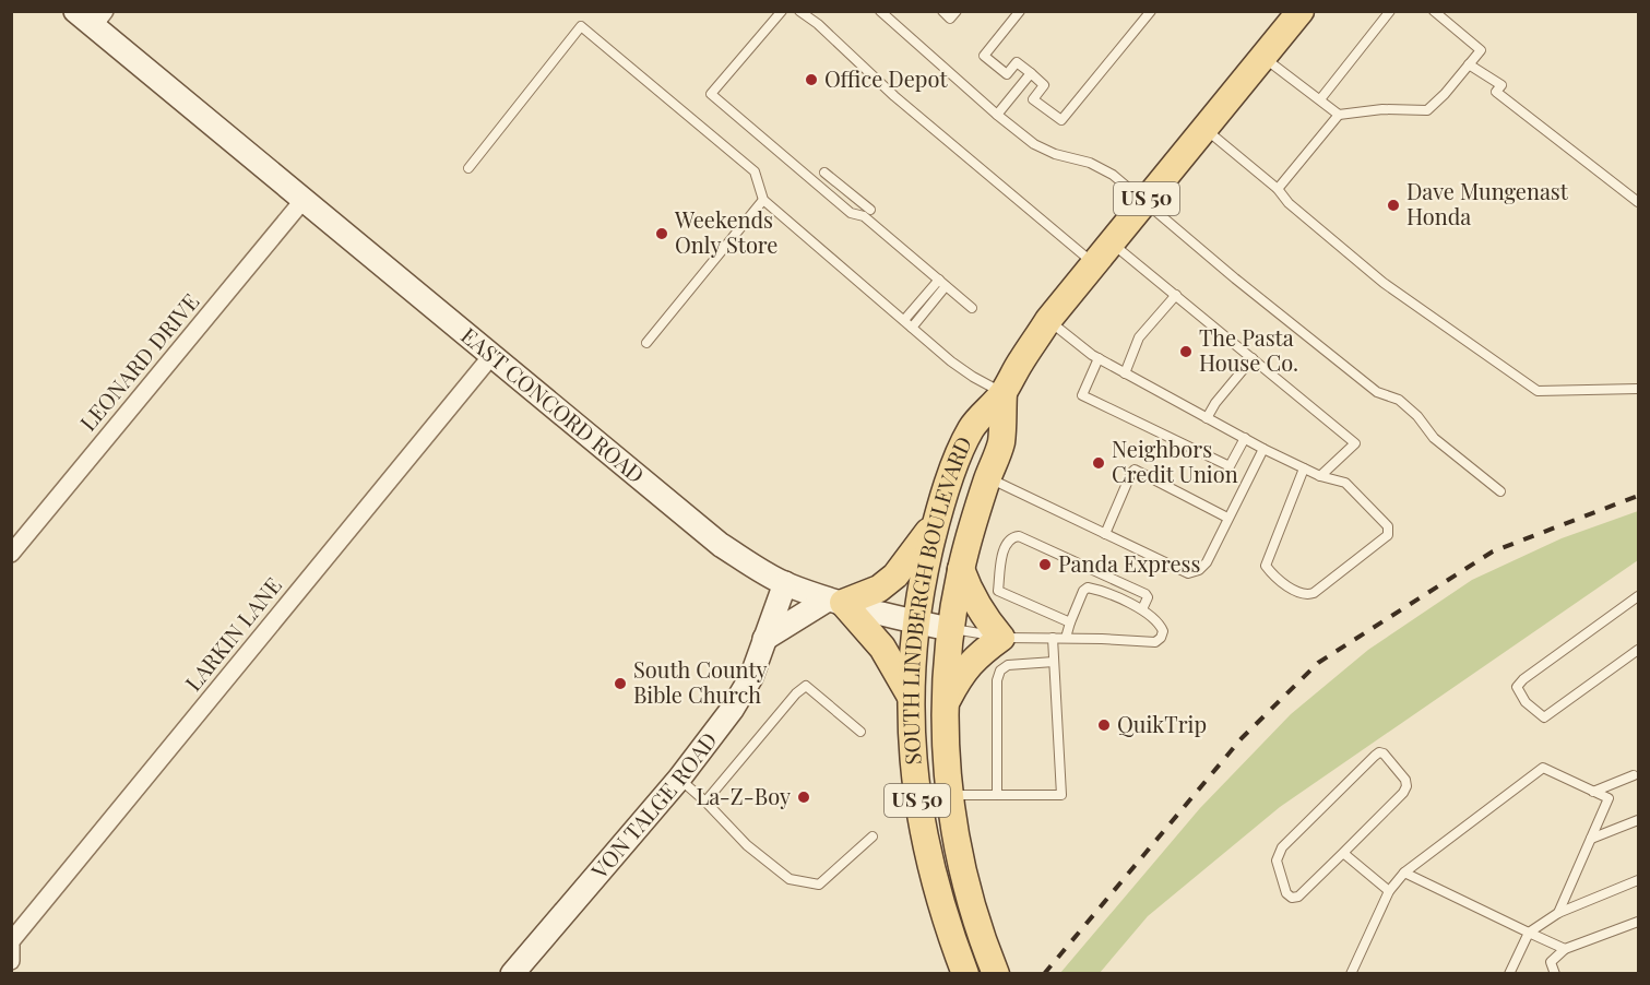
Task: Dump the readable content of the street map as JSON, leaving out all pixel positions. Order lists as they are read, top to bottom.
{
  "streets": {
    "main road": ["US 50", "SOUTH LINDBERGH BOULEVARD"],
    "street": [
      "LEONARD DRIVE",
      "EAST CONCORD ROAD",
      "LARKIN LANE",
      "VON TALGE ROAD"
    ]
  },
  "crossings": [
    ["LEONARD DRIVE", "EAST CONCORD ROAD"],
    ["EAST CONCORD ROAD", "SOUTH LINDBERGH BOULEVARD"],
    ["EAST CONCORD ROAD", "LARKIN LANE"],
    ["EAST CONCORD ROAD", "VON TALGE ROAD"]
  ],
  "places": [
    "Office Depot",
    "Dave Mungenast Honda",
    "Weekends Only Store",
    "The Pasta House Co.",
    "Neighbors Credit Union",
    "Panda Express",
    "South County Bible Church",
    "QuikTrip",
    "La-Z-Boy"
  ]
}
